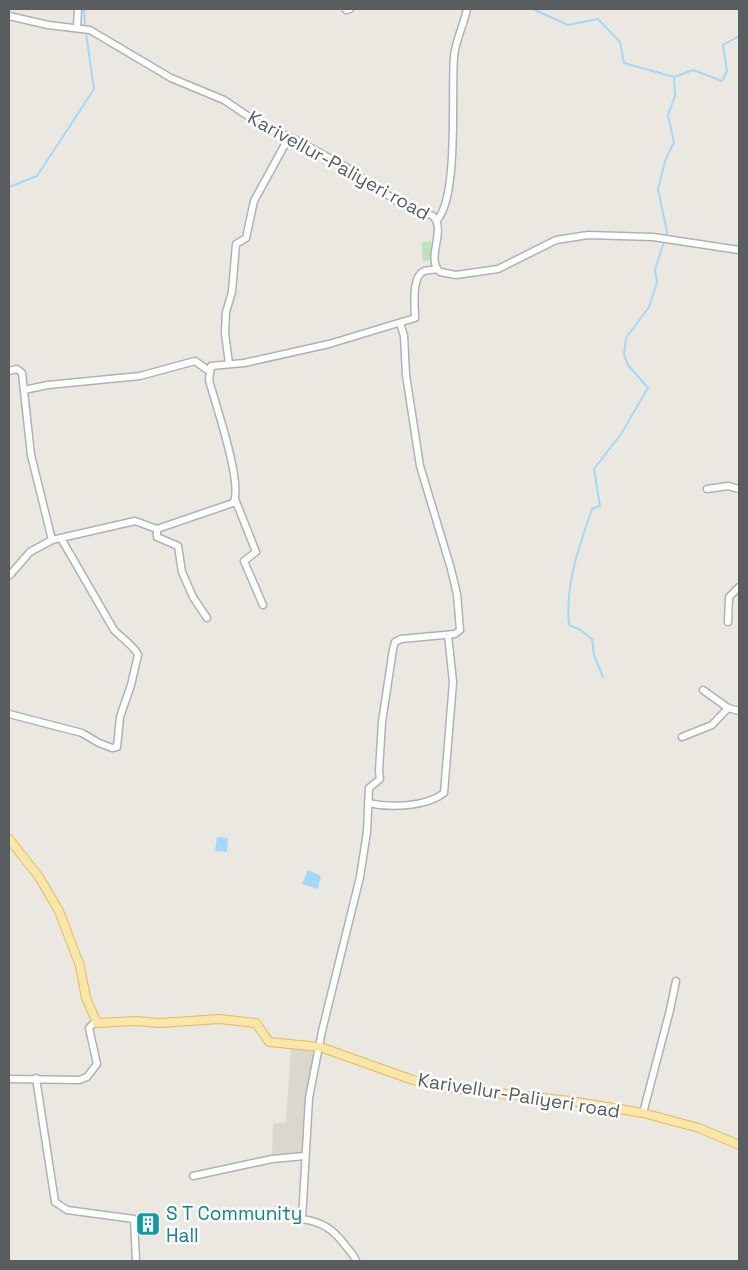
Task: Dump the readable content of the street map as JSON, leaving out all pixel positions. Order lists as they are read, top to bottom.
{
  "streets": {
    "main road": ["Karivellur-Paliyeri road"]
  },
  "places": {
    "building": ["S T Community Hall"]
  }
}
